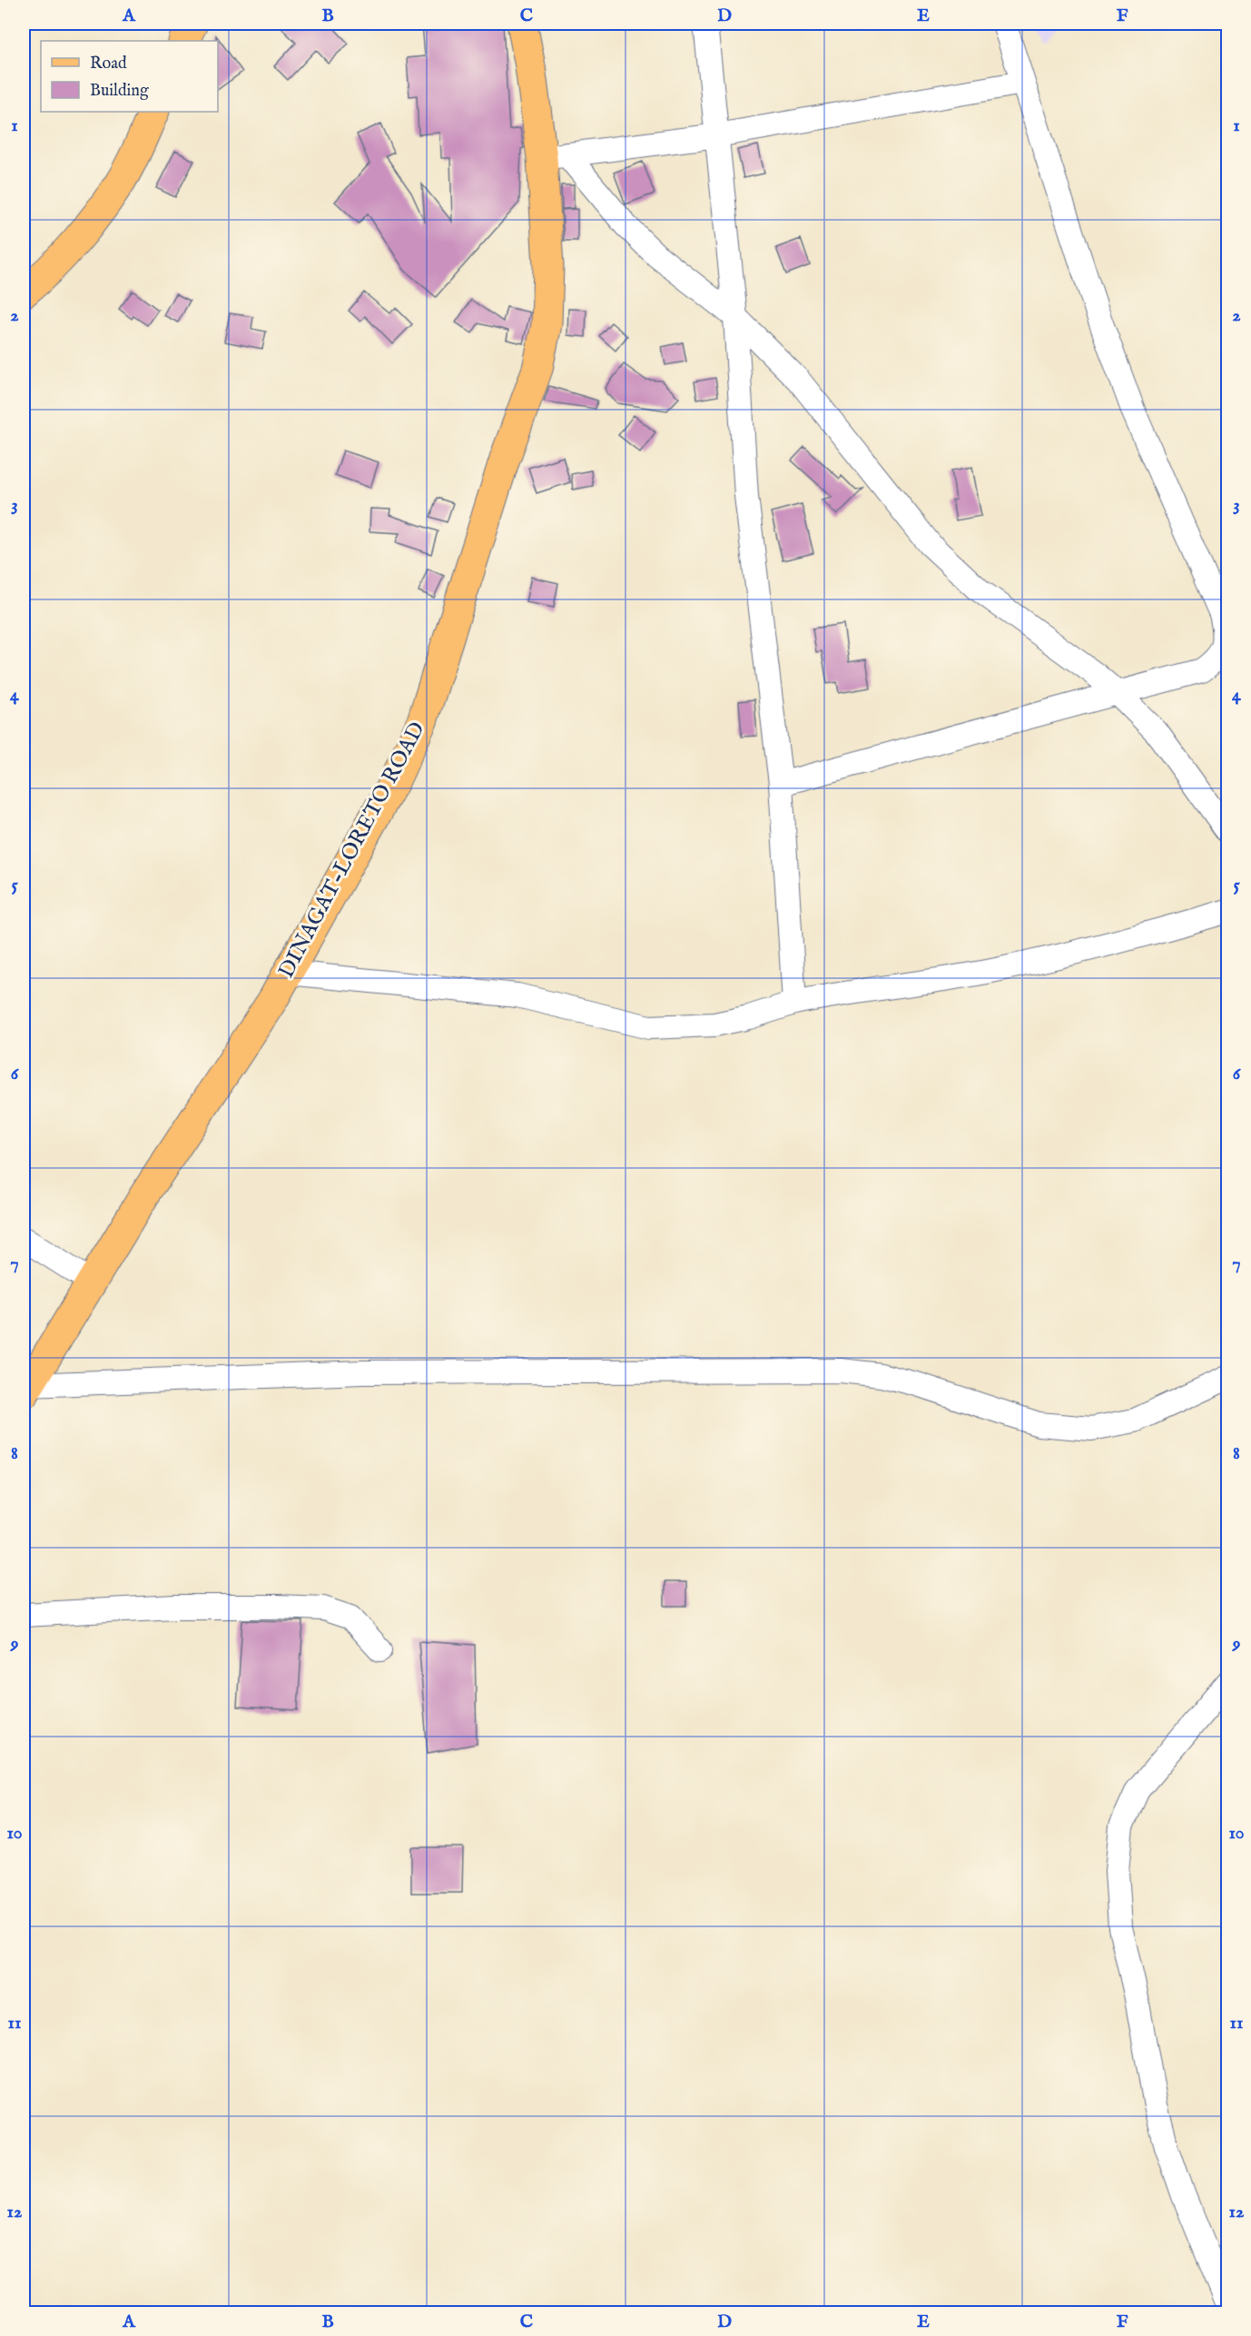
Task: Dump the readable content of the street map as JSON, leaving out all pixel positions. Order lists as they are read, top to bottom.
{
  "streets": {
    "main road": ["DINAGAT-LORETO ROAD"]
  },
  "legend": ["Road", "Building"],
  "grid": {
    "columns": [
      "A",
      "B",
      "C",
      "D",
      "E",
      "F"
    ],
    "rows": [
      "1",
      "2",
      "3",
      "4",
      "5",
      "6",
      "7",
      "8",
      "9",
      "10",
      "11",
      "12"
    ]
  }
}
